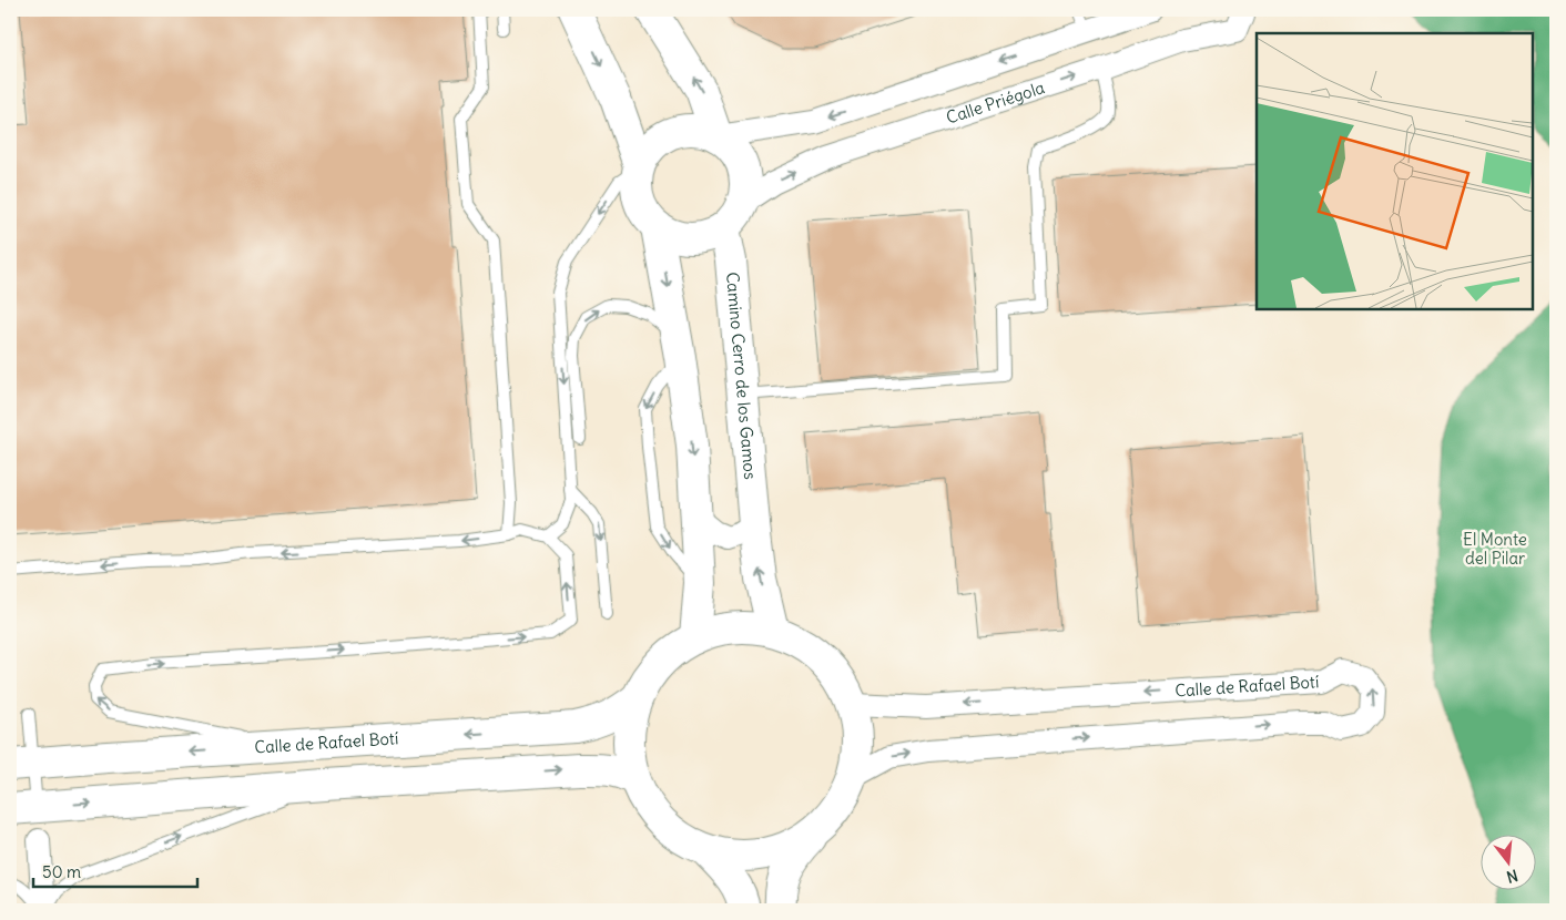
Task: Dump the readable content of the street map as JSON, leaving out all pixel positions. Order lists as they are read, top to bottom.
{
  "streets": {
    "street": ["Calle Priégola", "Camino Cerro de los Gamos", "Calle de Rafael Botí"]
  },
  "crossings": [
    ["Calle Priégola", "Camino Cerro de los Gamos"]
  ],
  "parks": ["El Monte del Pilar"],
  "scale_bar": "50 m",
  "north": "bottom"
}
